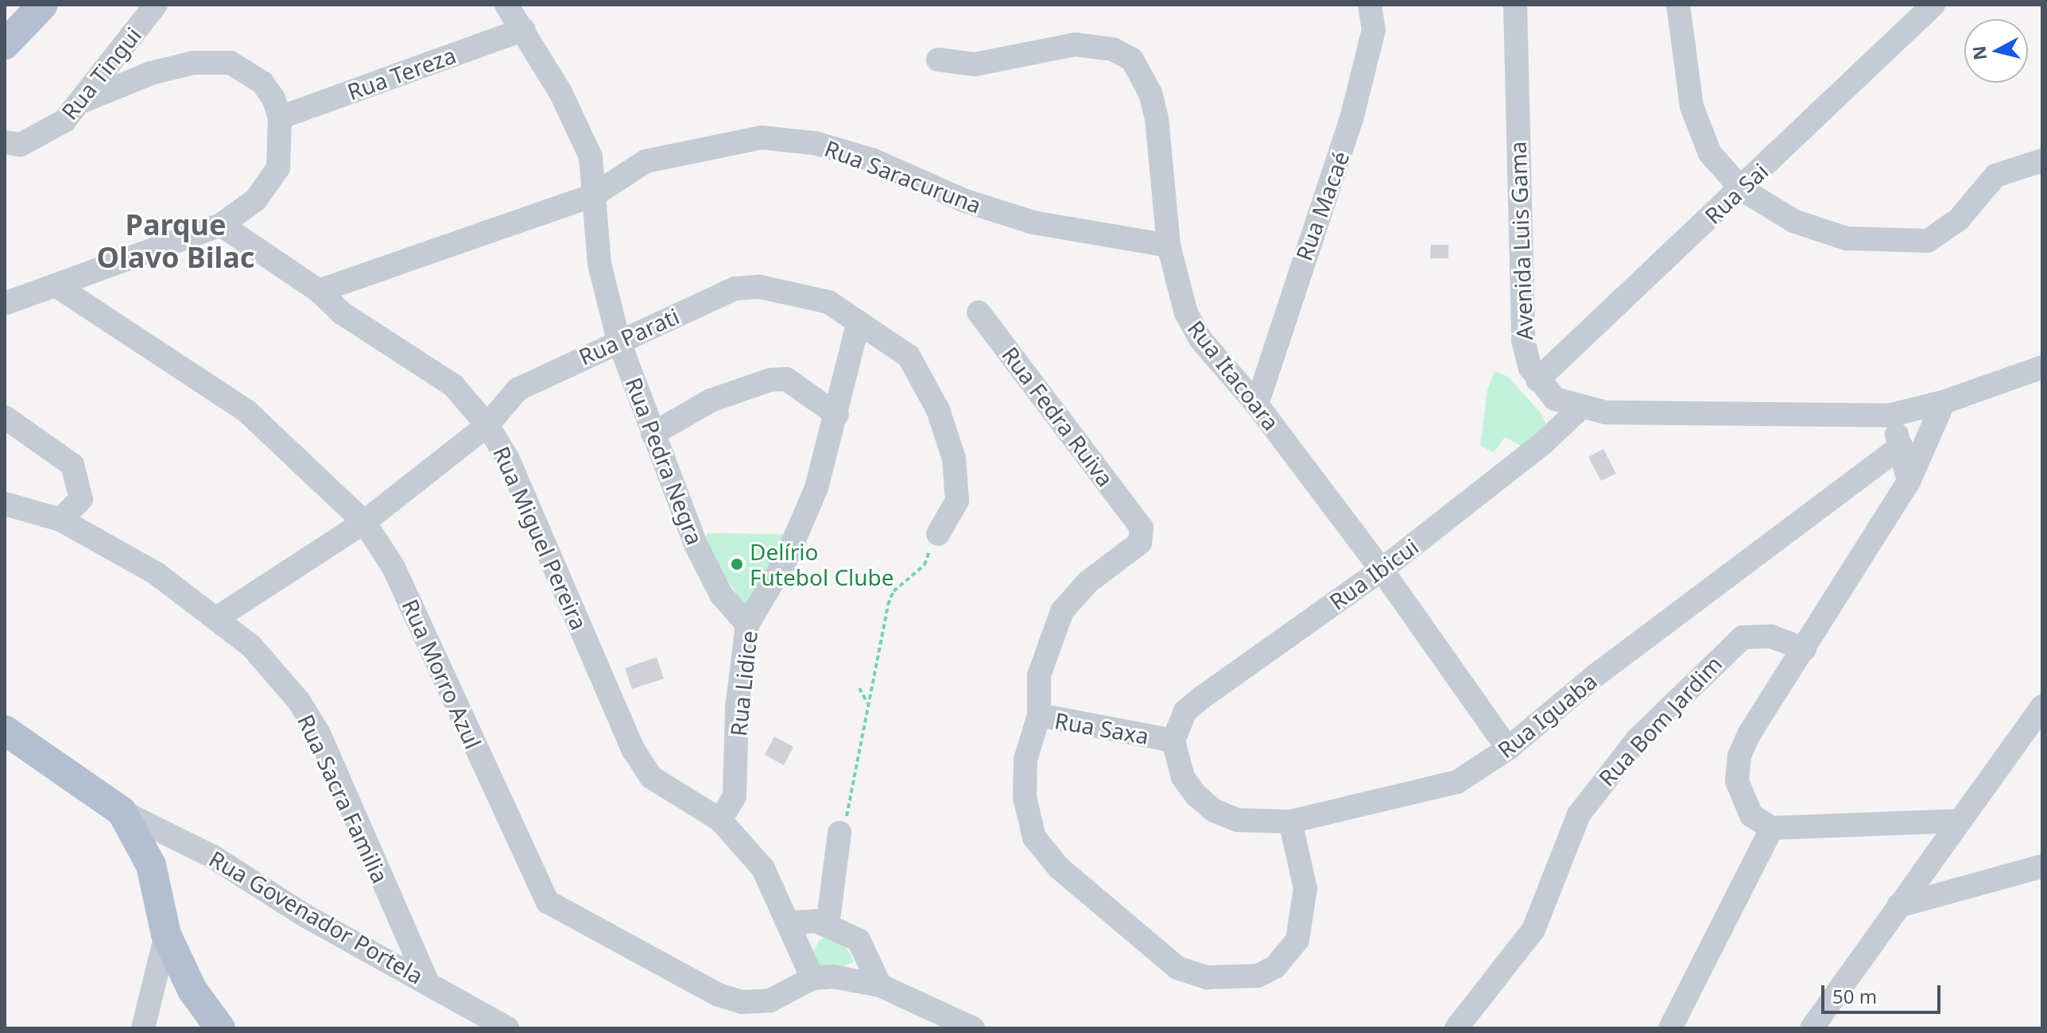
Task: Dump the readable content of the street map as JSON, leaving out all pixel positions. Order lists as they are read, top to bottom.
{
  "streets": {
    "street": [
      "Rua Tingui",
      "Rua Tereza",
      "Rua Saracuruna",
      "Rua Sai",
      "Rua Macaé",
      "Avenida Luis Gama",
      "Rua Parati",
      "Rua Itacoara",
      "Rua Fedra Ruiva",
      "Rua Pedra Negra",
      "Rua Miguel Pereira",
      "Rua Ibicui",
      "Rua Morro Azul",
      "Rua Lidice",
      "Rua Iguaba",
      "Rua Bom Jardim",
      "Rua Saxa",
      "Rua Sacra Familia",
      "Rua Govenador Portela"
    ]
  },
  "crossings": [
    ["Rua Tereza", "Rua Pedra Negra"],
    ["Rua Saracuruna", "Rua Itacoara"],
    ["Rua Saracuruna", "Rua Pedra Negra"],
    ["Rua Saracuruna", "Rua Miguel Pereira"],
    ["Rua Sai", "Avenida Luis Gama"],
    ["Rua Macaé", "Rua Itacoara"],
    ["Avenida Luis Gama", "Rua Ibicui"],
    ["Rua Parati", "Rua Pedra Negra"],
    ["Rua Parati", "Rua Miguel Pereira"],
    ["Rua Parati", "Rua Morro Azul"],
    ["Rua Parati", "Rua Lidice"],
    ["Rua Parati", "Rua Sacra Familia"],
    ["Rua Itacoara", "Rua Ibicui"],
    ["Rua Itacoara", "Rua Iguaba"],
    ["Rua Fedra Ruiva", "Rua Saxa"],
    ["Rua Pedra Negra", "Rua Lidice"],
    ["Rua Miguel Pereira", "Rua Lidice"],
    ["Rua Ibicui", "Rua Iguaba"],
    ["Rua Ibicui", "Rua Saxa"],
    ["Rua Iguaba", "Rua Saxa"],
    ["Rua Sacra Familia", "Rua Govenador Portela"]
  ],
  "districts": ["Parque Olavo Bilac"],
  "places": ["Delírio Futebol Clube"],
  "scale_bar": "50 m",
  "north": "left"
}
